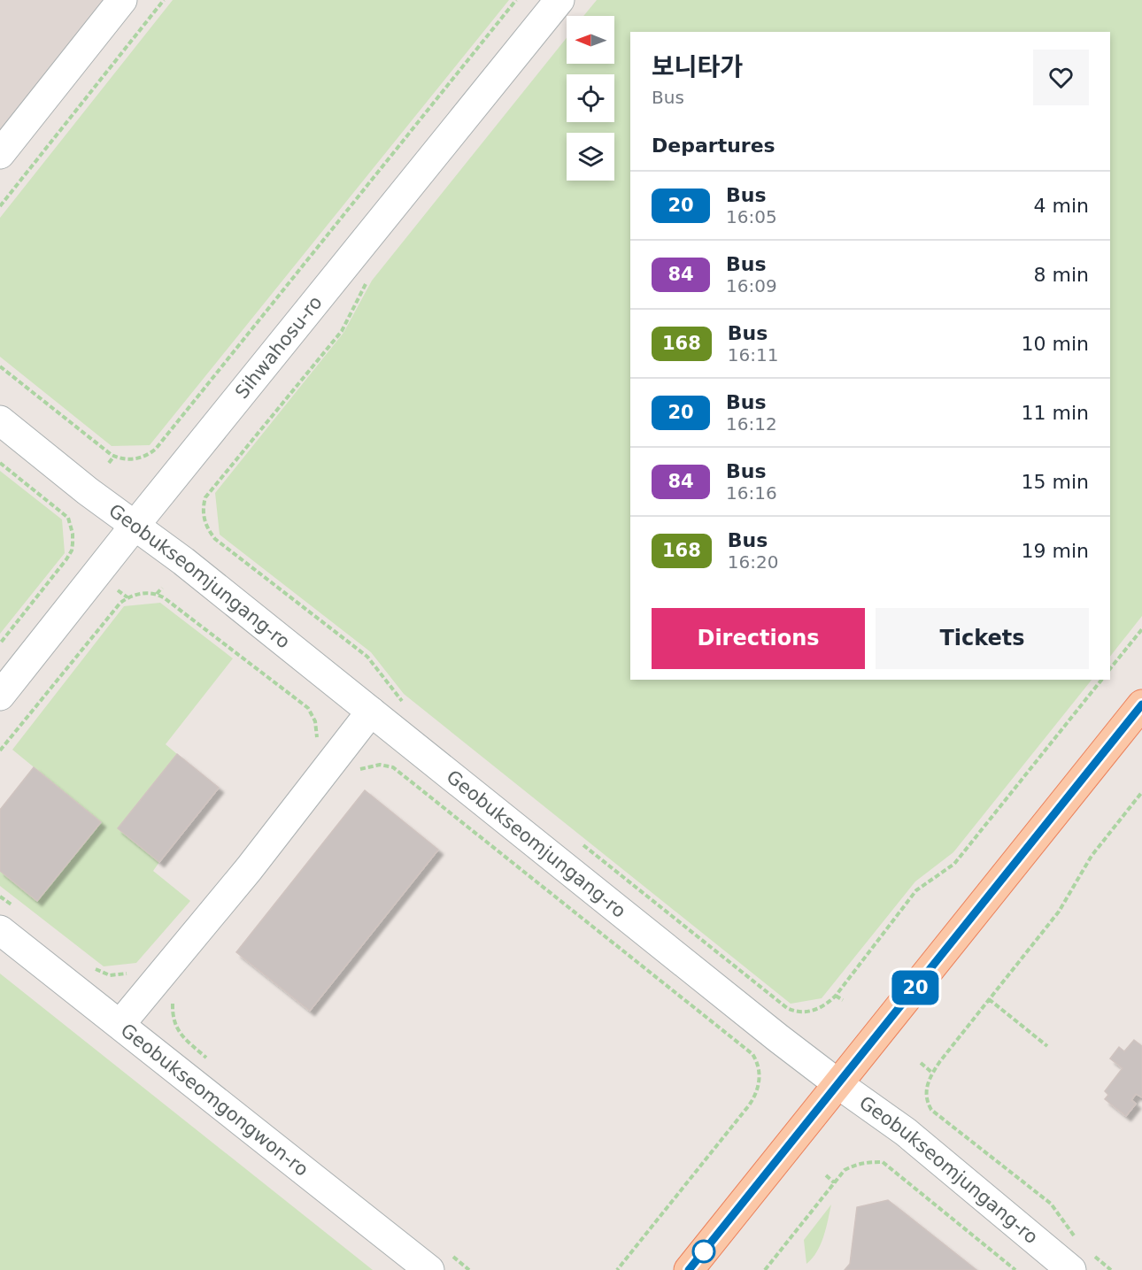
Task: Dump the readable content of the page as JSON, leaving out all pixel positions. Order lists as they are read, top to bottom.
{
  "streets": {
    "street": ["Sihwahosu-ro", "Geobukseomjungang-ro", "Geobukseomgongwon-ro"]
  },
  "crossings": [
    ["Sihwahosu-ro", "Geobukseomjungang-ro"]
  ],
  "lines": ["bus line 20"],
  "north": "left",
  "page": {
    "on_map": "20",
    "heading": [
      ["보니타가", "Bus"],
      "Departures"
    ],
    "list": [
      {
        "mark": "20",
        "name": "Bus",
        "note": "16:05",
        "value": "4 min"
      },
      {
        "mark": "84",
        "name": "Bus",
        "note": "16:09",
        "value": "8 min"
      },
      {
        "mark": "168",
        "name": "Bus",
        "note": "16:11",
        "value": "10 min"
      },
      {
        "mark": "20",
        "name": "Bus",
        "note": "16:12",
        "value": "11 min"
      },
      {
        "mark": "84",
        "name": "Bus",
        "note": "16:16",
        "value": "15 min"
      },
      {
        "mark": "168",
        "name": "Bus",
        "note": "16:20",
        "value": "19 min"
      }
    ],
    "buttons": ["Directions", "Tickets"]
  }
}
